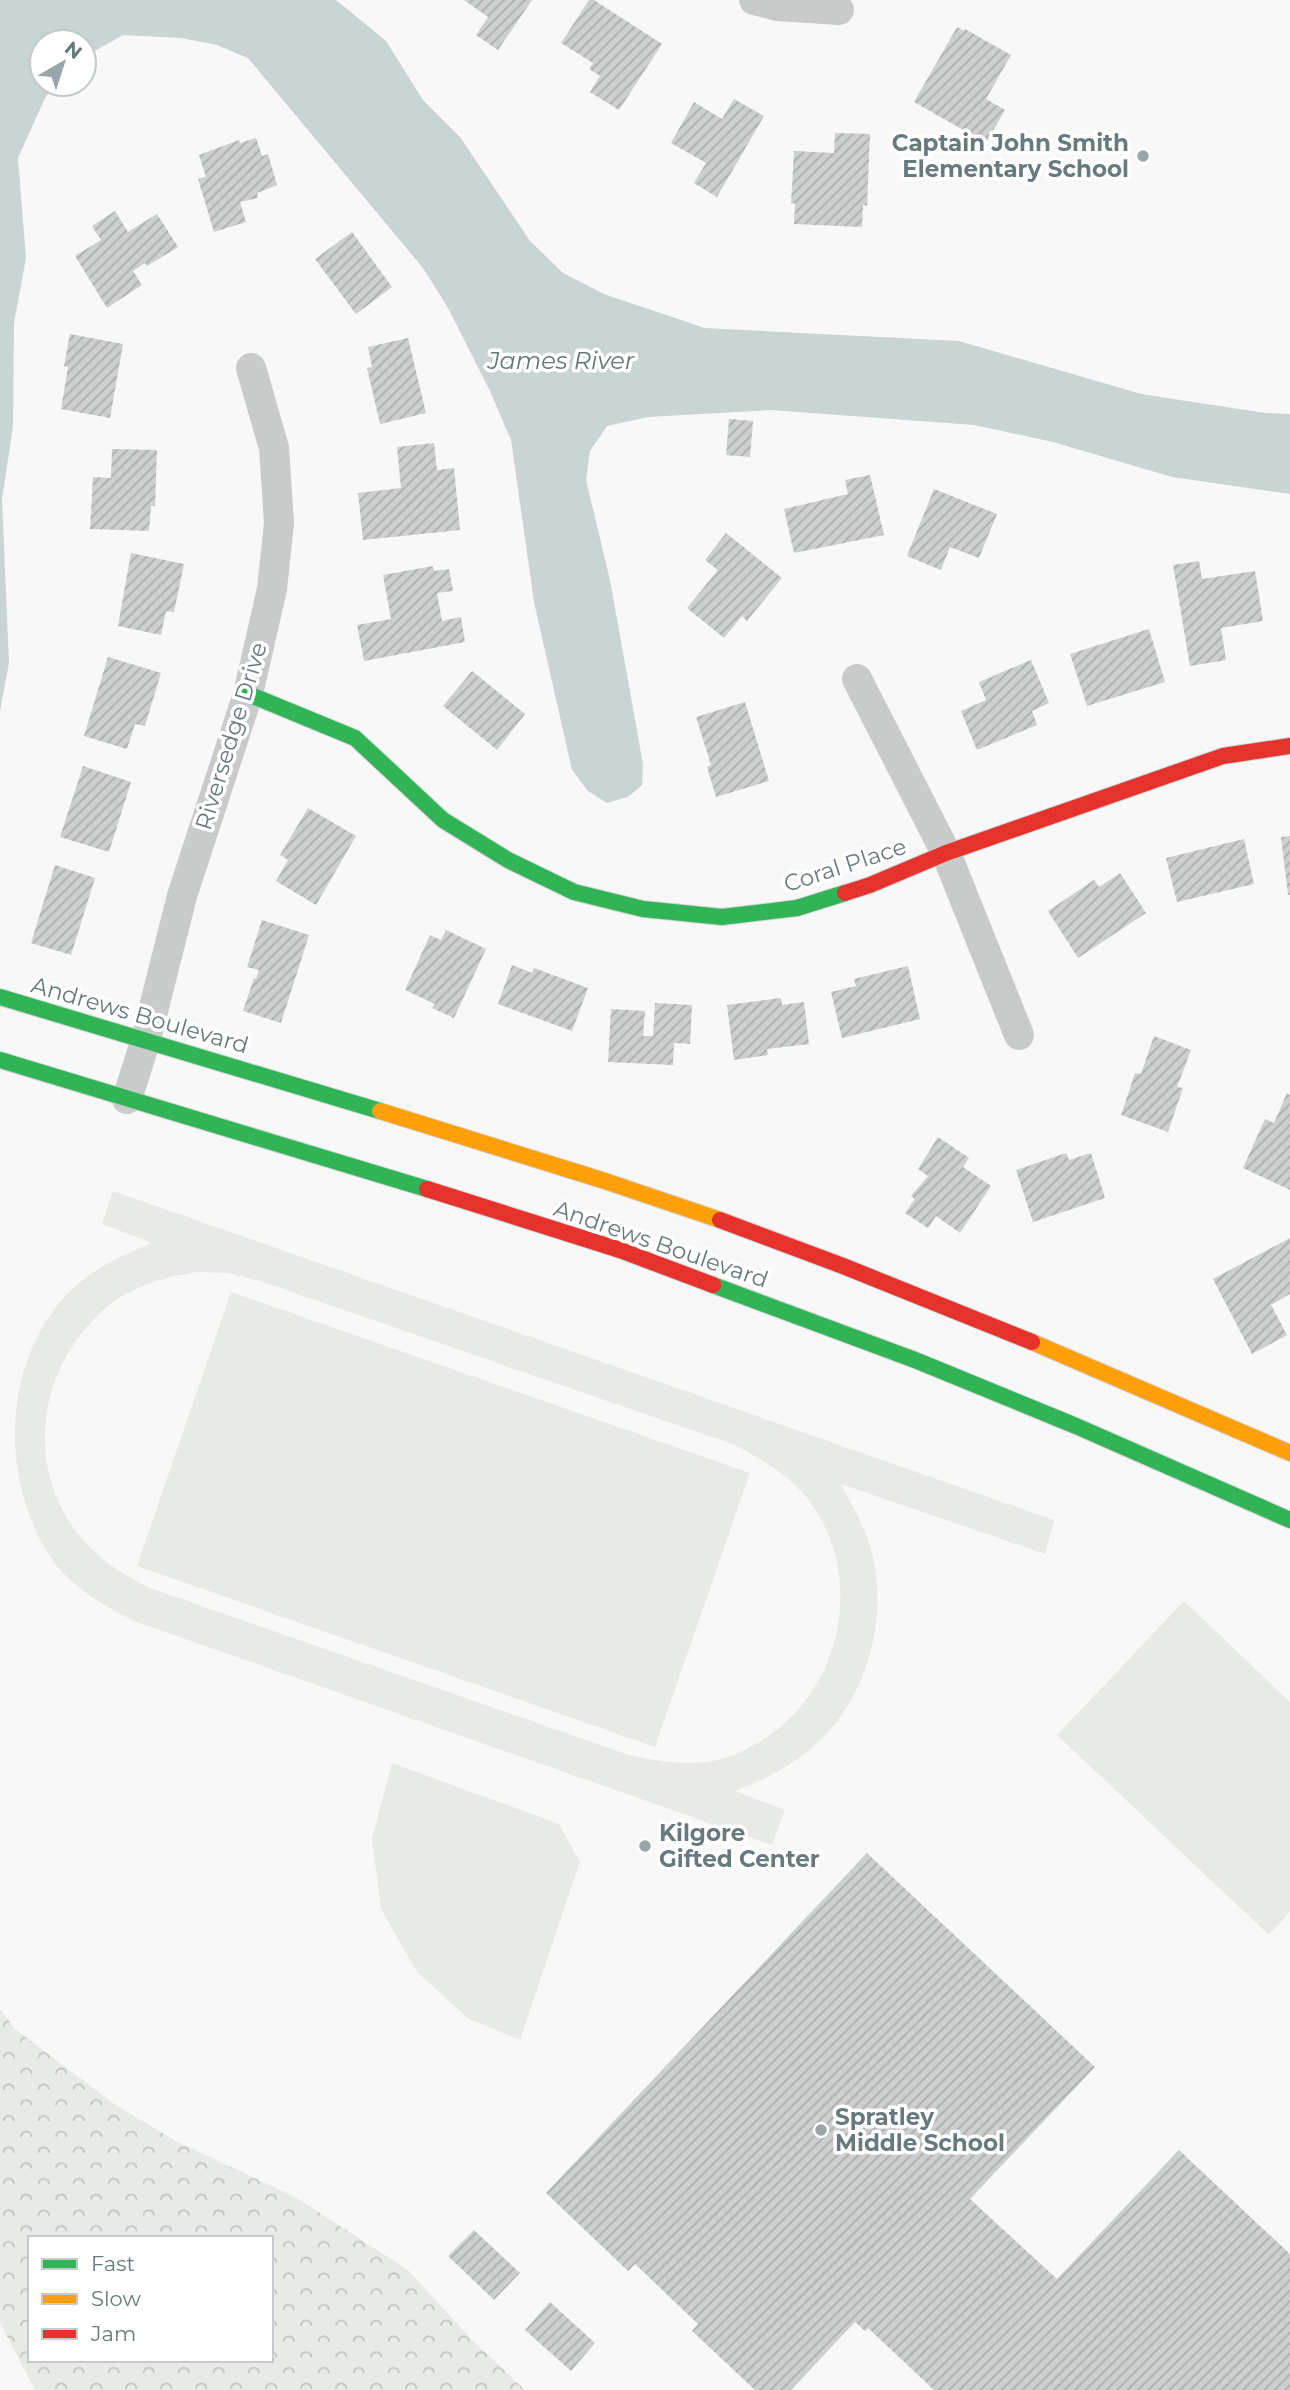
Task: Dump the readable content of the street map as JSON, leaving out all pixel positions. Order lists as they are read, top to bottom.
{
  "streets": {
    "street": ["Riversedge Drive", "Coral Place", "Andrews Boulevard"]
  },
  "crossings": [
    ["Riversedge Drive", "Coral Place"],
    ["Riversedge Drive", "Andrews Boulevard"]
  ],
  "water": ["James River"],
  "places": ["Captain John Smith Elementary School", "Kilgore Gifted Center", "Spratley Middle School"],
  "legend": ["Fast", "Slow", "Jam"],
  "north": "top right"
}
